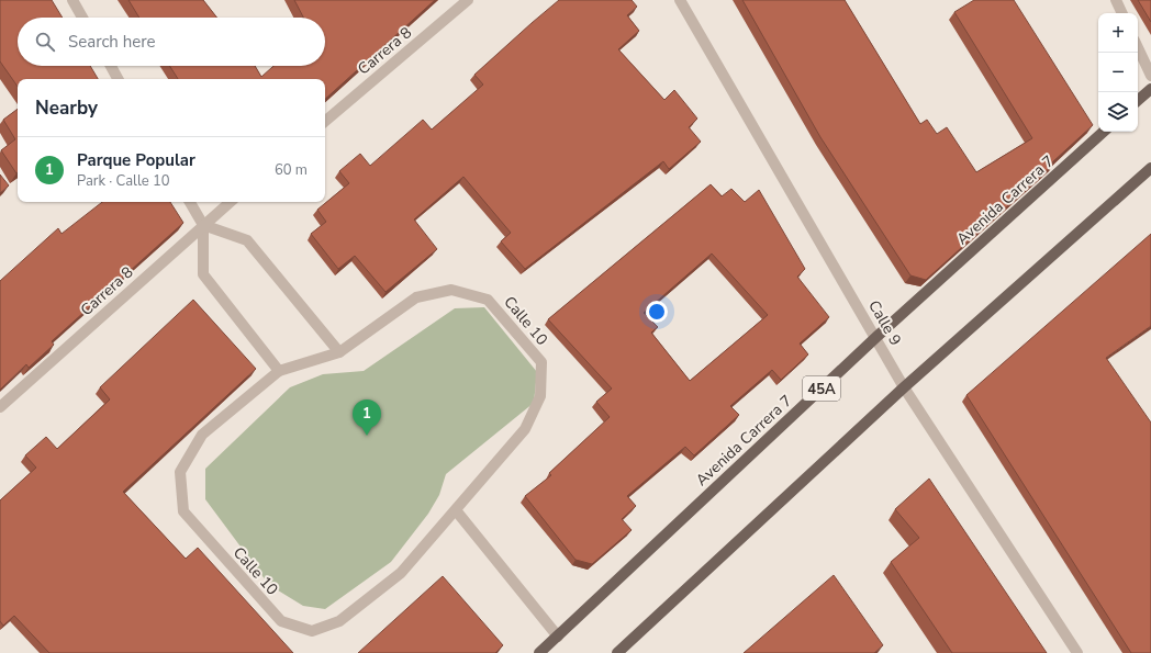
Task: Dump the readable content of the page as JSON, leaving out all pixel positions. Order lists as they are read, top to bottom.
{
  "streets": {
    "main road": ["Avenida Carrera 7", "45A"],
    "street": ["Carrera 8", "Calle 10", "Calle 9"]
  },
  "crossings": [
    ["Avenida Carrera 7", "Calle 9"]
  ],
  "page": {
    "map_buttons": ["+", "−"],
    "search": "Search here",
    "heading": "Nearby",
    "list": [
      {
        "mark": "1",
        "name": "Parque Popular",
        "note": "Park · Calle 10",
        "value": "60 m"
      }
    ],
    "pins": "1"
  }
}
